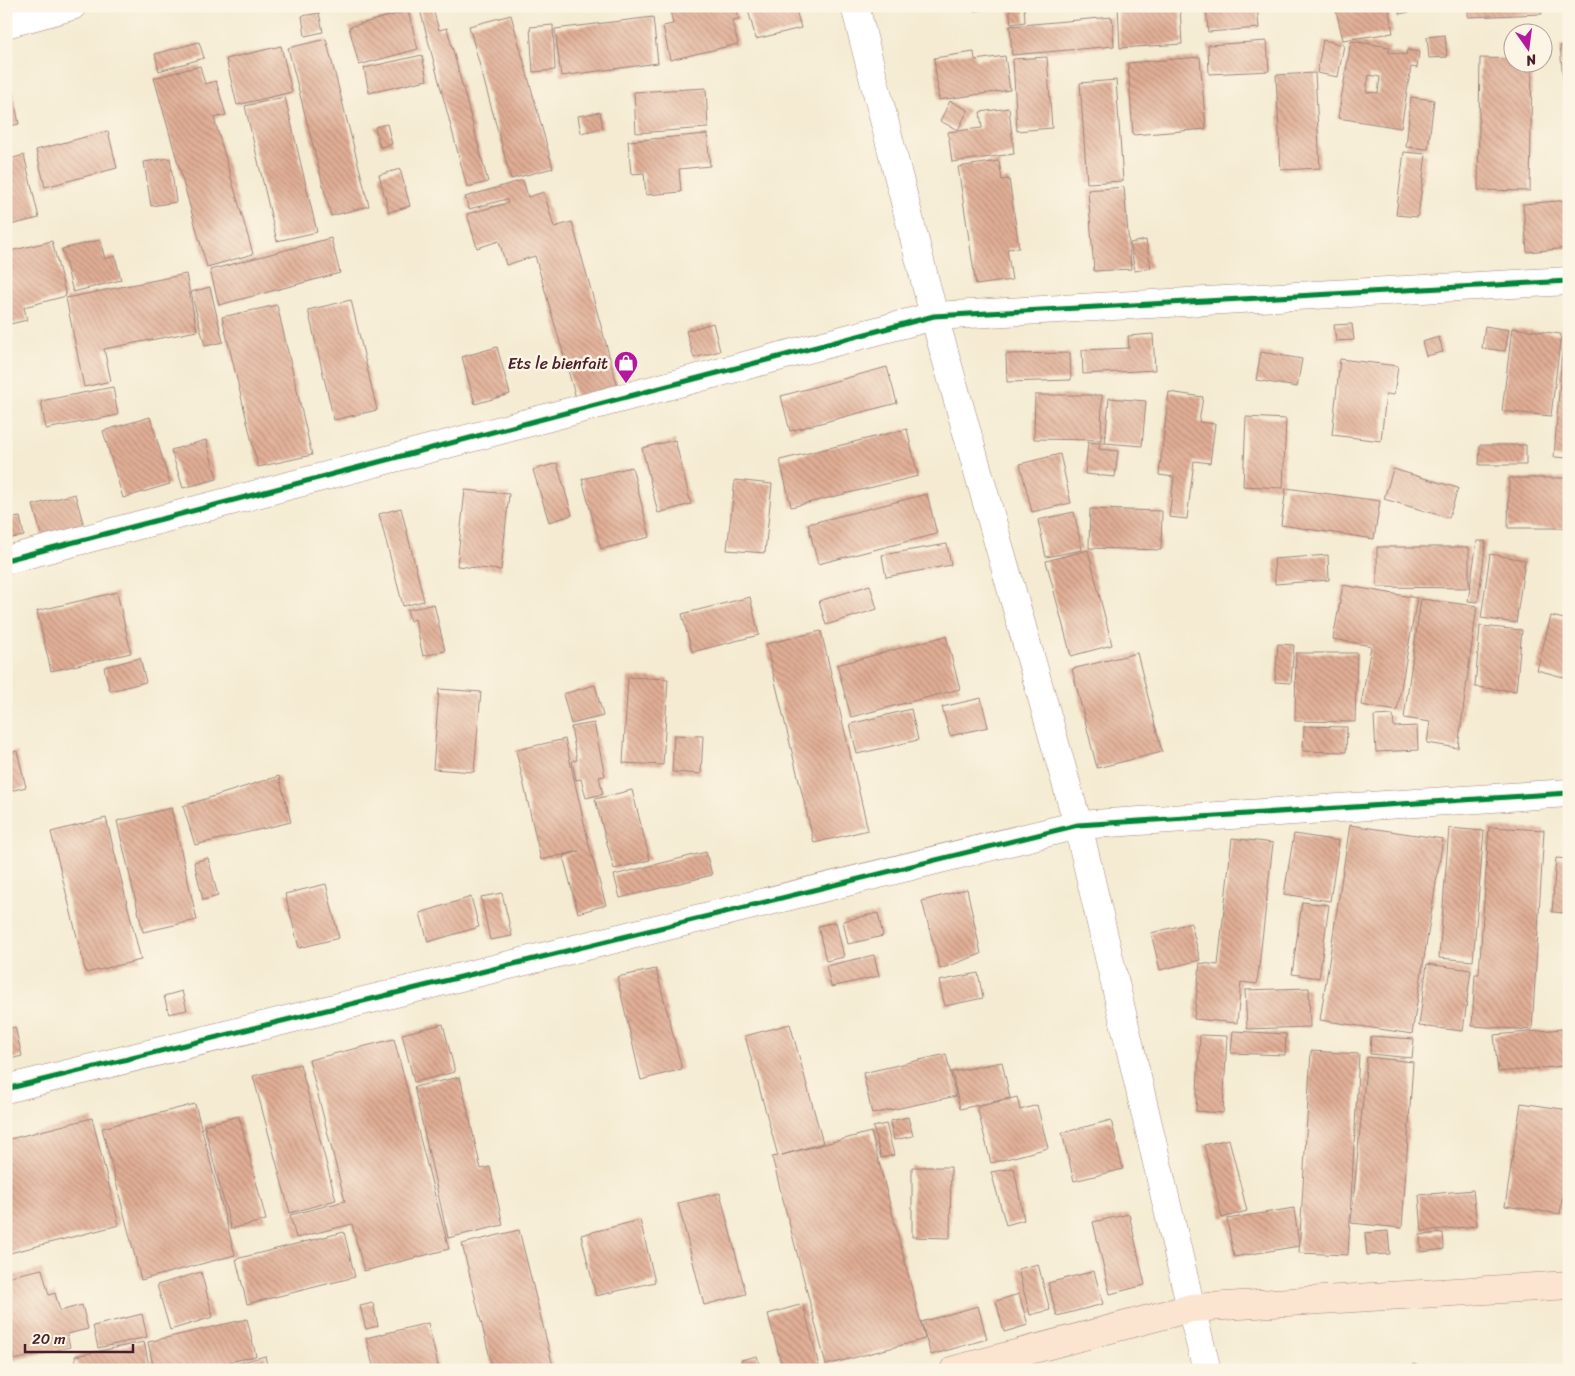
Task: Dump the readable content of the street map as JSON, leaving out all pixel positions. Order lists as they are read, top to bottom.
{
  "places": {
    "shop": ["Ets le bienfait"]
  },
  "scale_bar": "20 m",
  "north": "bottom"
}
